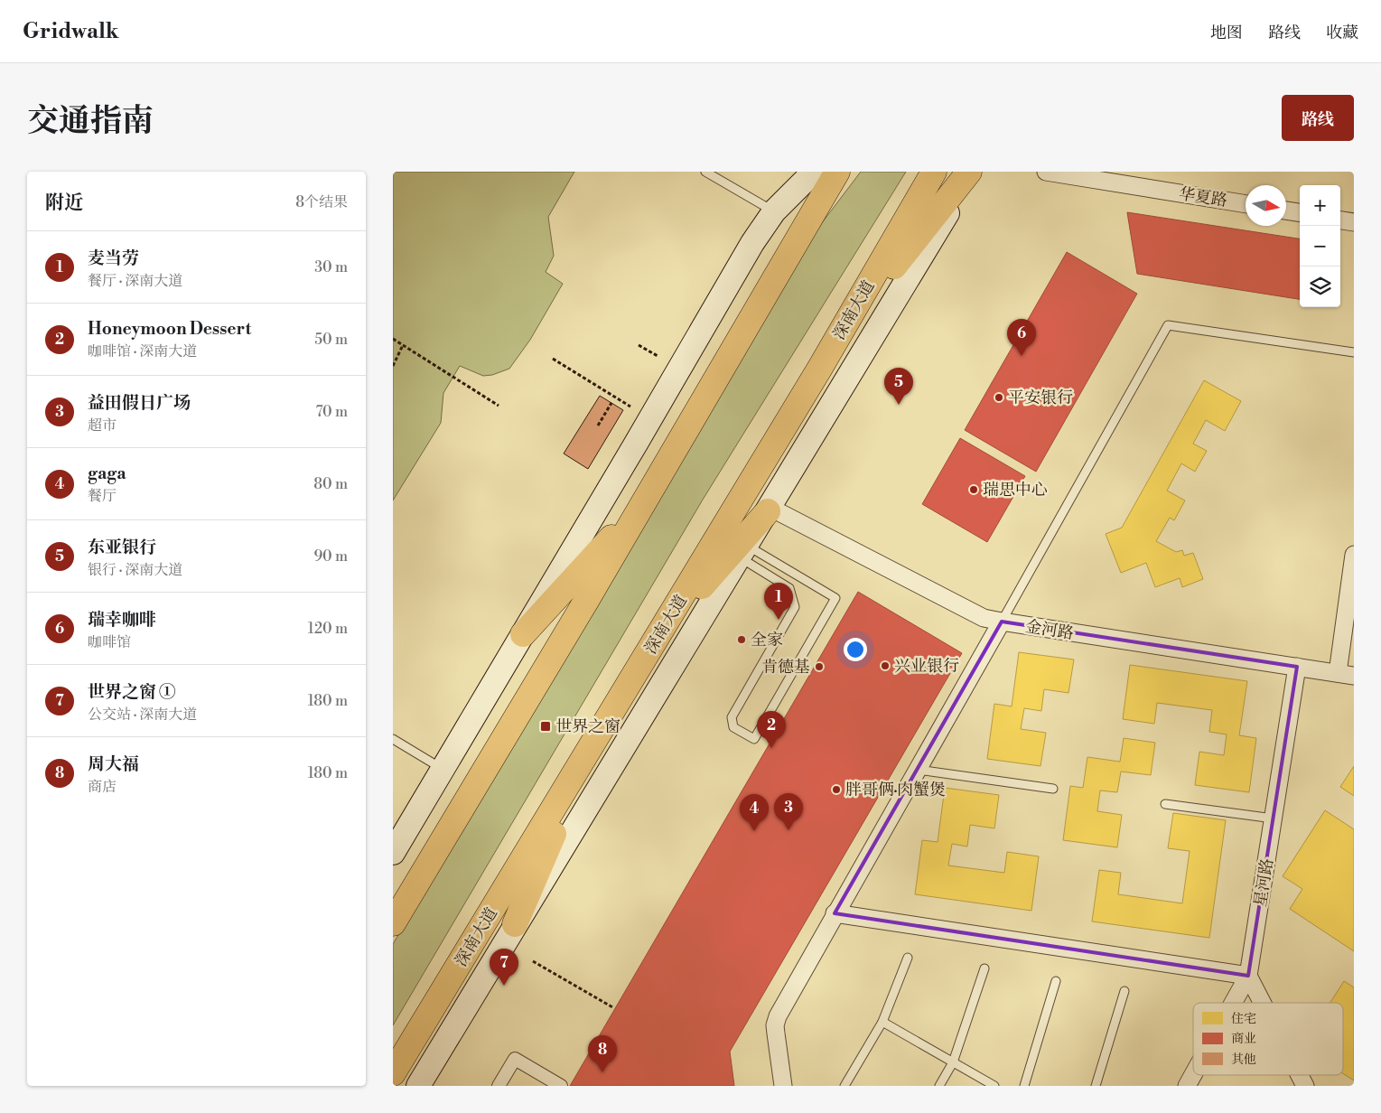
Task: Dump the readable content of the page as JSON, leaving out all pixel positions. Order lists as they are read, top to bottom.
{
  "streets": {
    "main road": ["深南大道"],
    "street": ["华夏路", "金河路", "星河路"]
  },
  "crossings": [
    ["金河路", "星河路"]
  ],
  "places": {
    "other": [
      "平安银行",
      "瑞思中心",
      "全家",
      "兴业银行",
      "肯德基",
      "胖哥俩·肉蟹煲"
    ],
    "transit": ["世界之窗"]
  },
  "legend": ["住宅", "商业", "其他"],
  "north": "right",
  "page": {
    "header": "Gridwalk",
    "nav": ["地图", "路线", "收藏"],
    "title": "交通指南",
    "buttons": "路线",
    "heading": ["附近", "8个结果"],
    "map_buttons": ["+", "−"],
    "list": [
      {
        "mark": "1",
        "name": "麦当劳",
        "note": "餐厅 · 深南大道",
        "value": "30 m"
      },
      {
        "mark": "2",
        "name": "Honeymoon Dessert",
        "note": "咖啡馆 · 深南大道",
        "value": "50 m"
      },
      {
        "mark": "3",
        "name": "益田假日广场",
        "note": "超市",
        "value": "70 m"
      },
      {
        "mark": "4",
        "name": "gaga",
        "note": "餐厅",
        "value": "80 m"
      },
      {
        "mark": "5",
        "name": "东亚银行",
        "note": "银行 · 深南大道",
        "value": "90 m"
      },
      {
        "mark": "6",
        "name": "瑞幸咖啡",
        "note": "咖啡馆",
        "value": "120 m"
      },
      {
        "mark": "7",
        "name": "世界之窗 ①",
        "note": "公交站 · 深南大道",
        "value": "180 m"
      },
      {
        "mark": "8",
        "name": "周大福",
        "note": "商店",
        "value": "180 m"
      }
    ],
    "pins": [
      "6",
      "5",
      "1",
      "2",
      "3",
      "4",
      "7",
      "8"
    ]
  }
}
